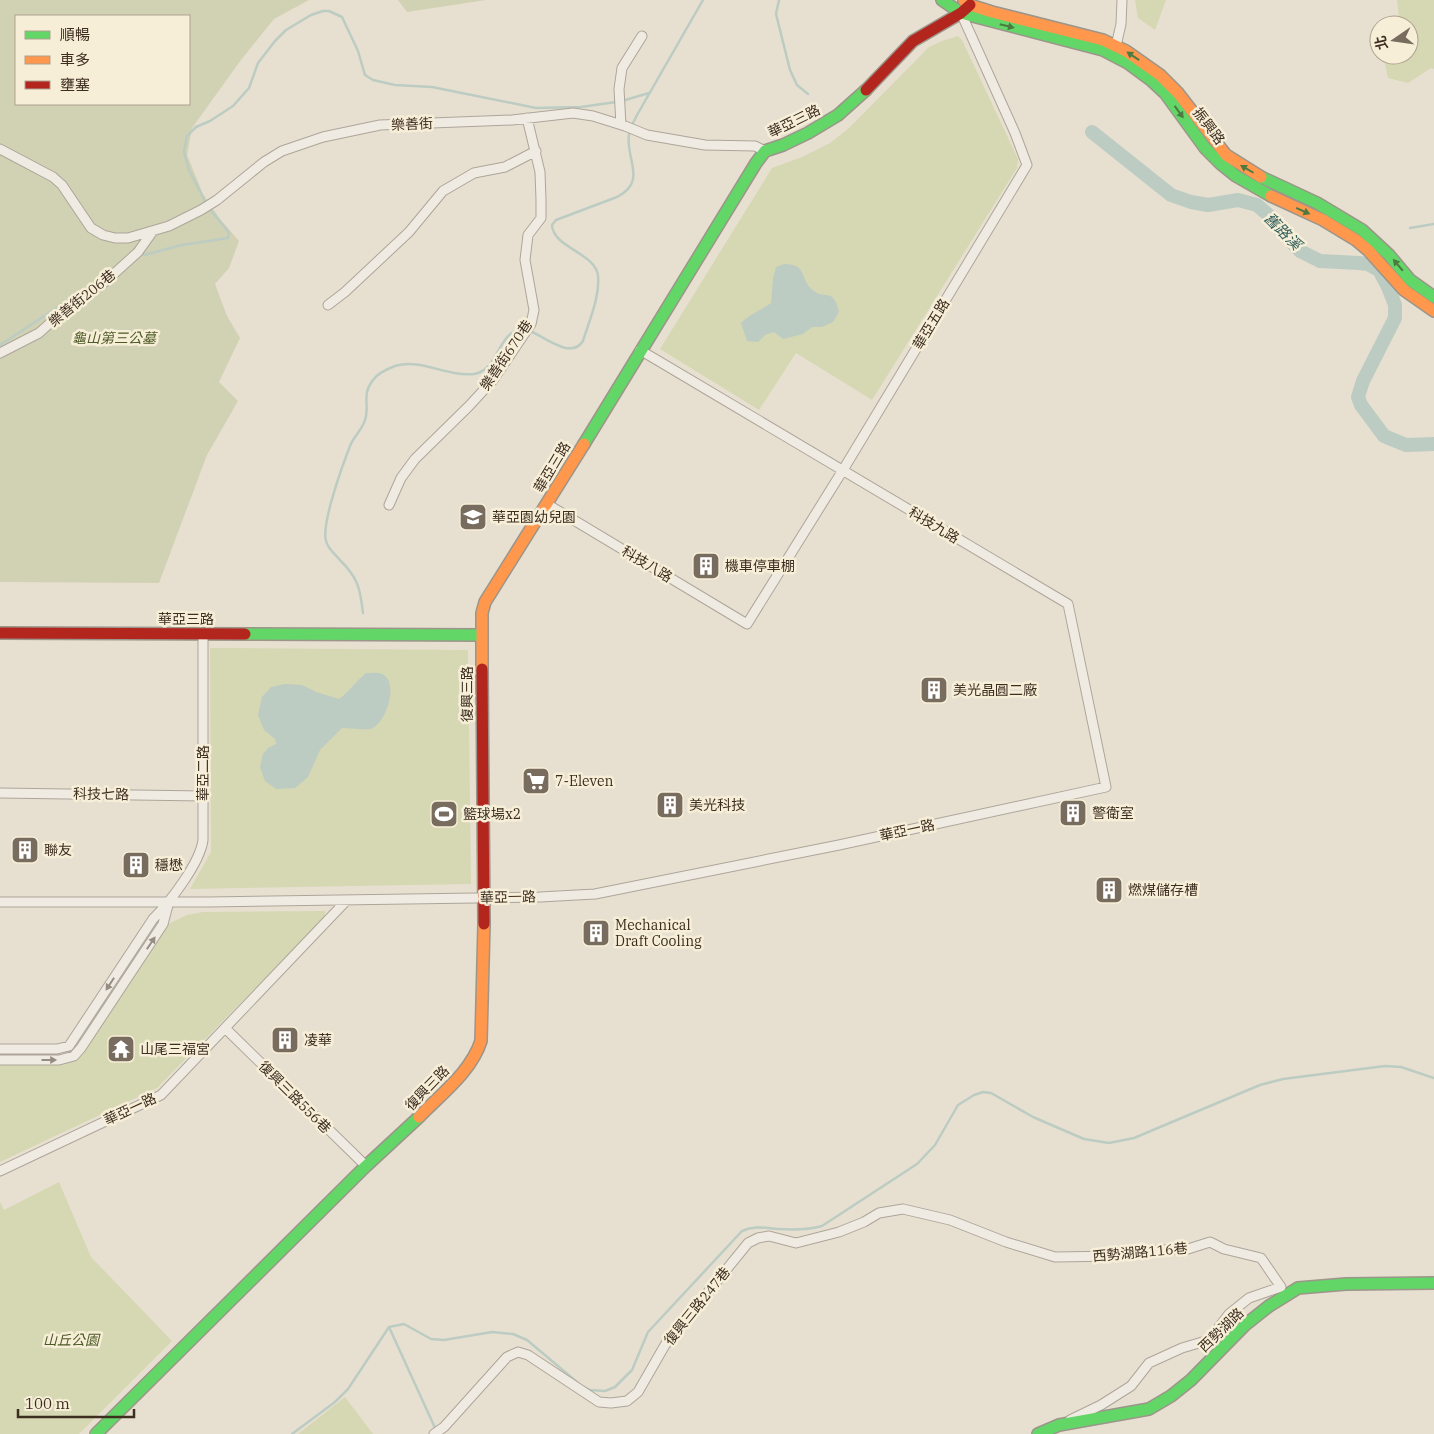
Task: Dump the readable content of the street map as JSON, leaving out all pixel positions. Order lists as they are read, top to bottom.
{
  "streets": {
    "street": [
      "華亞三路",
      "樂善街",
      "振興路",
      "樂善街206巷",
      "華亞五路",
      "樂善街670巷",
      "科技九路",
      "科技八路",
      "復興三路",
      "華亞二路",
      "科技七路",
      "華亞一路",
      "復興三路556巷",
      "西勢湖路116巷",
      "復興三路247巷",
      "西勢湖路"
    ]
  },
  "crossings": [
    ["華亞三路", "樂善街"],
    ["華亞三路", "振興路"],
    ["華亞三路", "華亞五路"],
    ["華亞三路", "科技九路"],
    ["華亞三路", "科技八路"],
    ["華亞三路", "復興三路"],
    ["華亞三路", "華亞二路"],
    ["樂善街", "樂善街206巷"],
    ["樂善街", "樂善街670巷"],
    ["振興路", "華亞五路"],
    ["華亞五路", "科技九路"],
    ["華亞五路", "科技八路"],
    ["科技九路", "華亞一路"],
    ["復興三路", "華亞一路"],
    ["復興三路", "復興三路556巷"],
    ["華亞二路", "科技七路"],
    ["華亞一路", "復興三路556巷"],
    ["西勢湖路116巷", "復興三路247巷"],
    ["西勢湖路116巷", "西勢湖路"]
  ],
  "water": ["舊路溪"],
  "parks": ["龜山第三公墓", "山丘公園"],
  "places": {
    "school or university": ["華亞園幼兒園"],
    "building": [
      "機車停車棚",
      "美光晶圓二廠",
      "美光科技",
      "警衛室",
      "聯友",
      "穩懋",
      "燃煤儲存槽",
      "Mechanical Draft Cooling",
      "凌華"
    ],
    "supermarket": ["7-Eleven"],
    "sports": ["籃球場x2"],
    "temple": ["山尾三福宮"]
  },
  "legend": ["順暢", "車多", "壅塞"],
  "scale_bar": "100 m",
  "north": "left"
}
